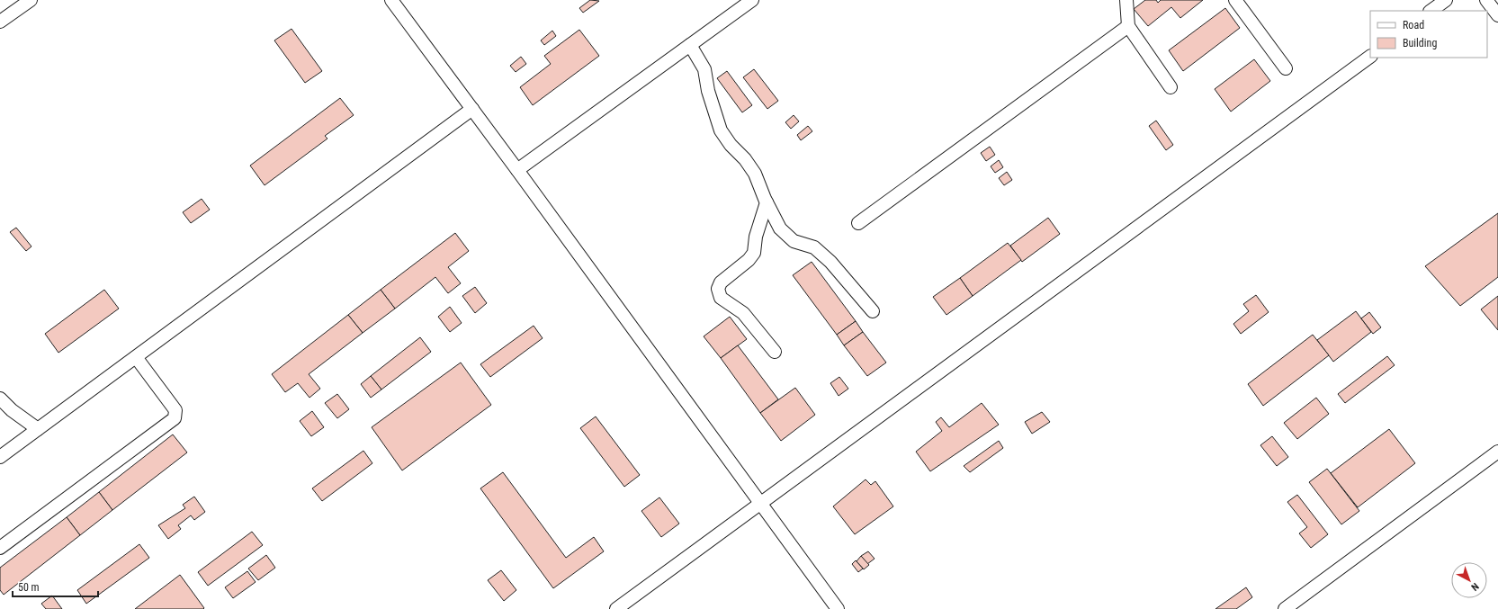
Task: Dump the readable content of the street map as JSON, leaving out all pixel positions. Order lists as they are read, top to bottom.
{
  "legend": ["Road", "Building"],
  "scale_bar": "50 m",
  "north": "bottom right"
}
